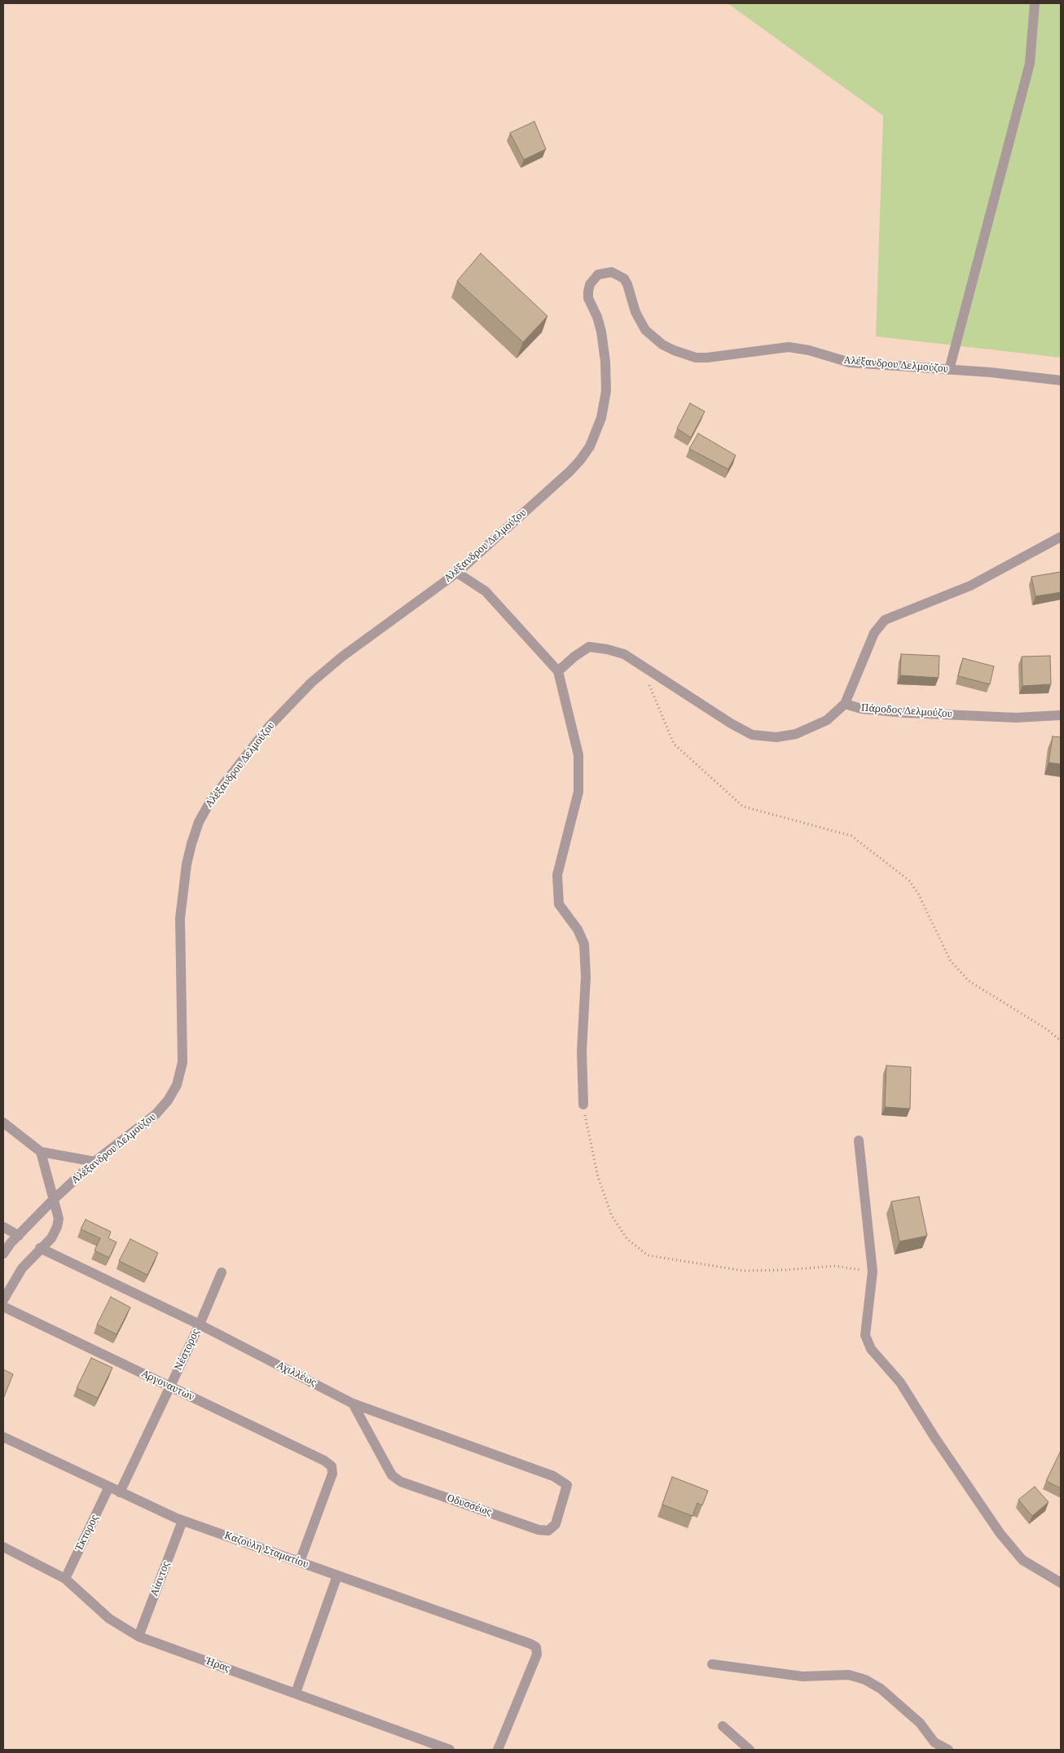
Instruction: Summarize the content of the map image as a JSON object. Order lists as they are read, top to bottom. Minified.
{"streets":{"street":["Αλέξανδρου Δελμούζου","Πάροδος Δελμούζου","Νέστορος","Αχιλλέως","Αργοναυτών","Οδυσσέως","Έκτορος","Καζούλη Σταματίου","Αίαντος","Ήρας"]},"crossings":[["Νέστορος","Αχιλλέως"],["Νέστορος","Αργοναυτών"],["Νέστορος","Καζούλη Σταματίου"],["Αχιλλέως","Οδυσσέως"],["Αργοναυτών","Καζούλη Σταματίου"],["Έκτορος","Καζούλη Σταματίου"],["Έκτορος","Ήρας"],["Καζούλη Σταματίου","Αίαντος"],["Αίαντος","Ήρας"]]}
